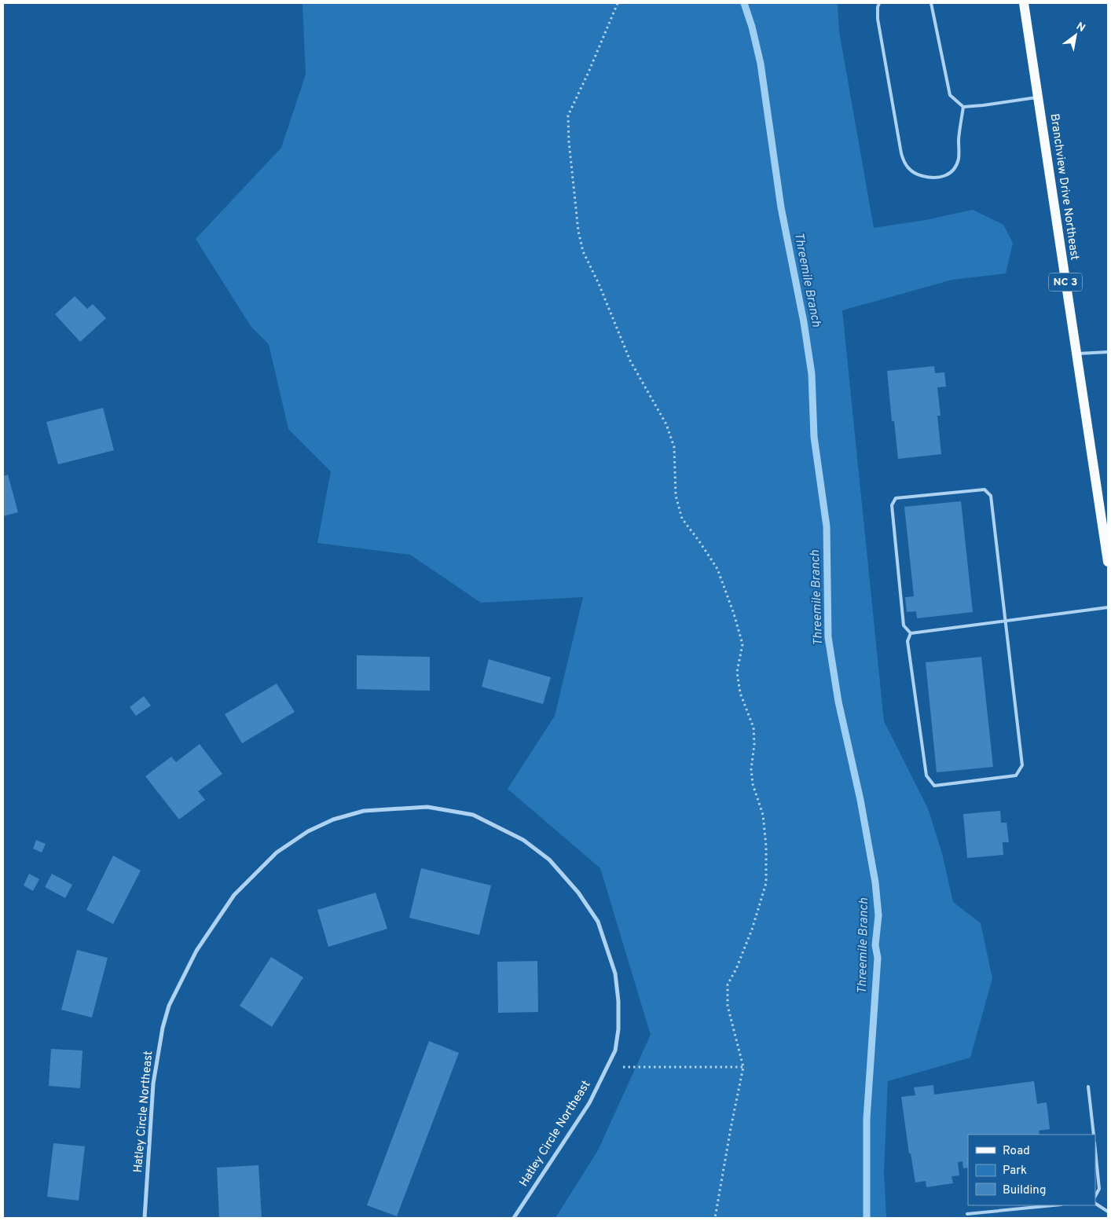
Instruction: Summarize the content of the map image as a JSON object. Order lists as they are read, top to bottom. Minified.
{"streets":{"main road":["Branchview Drive Northeast","NC 3"],"street":["Hatley Circle Northeast"]},"water":["Threemile Branch"],"legend":["Road","Park","Building"],"north":"top right"}
